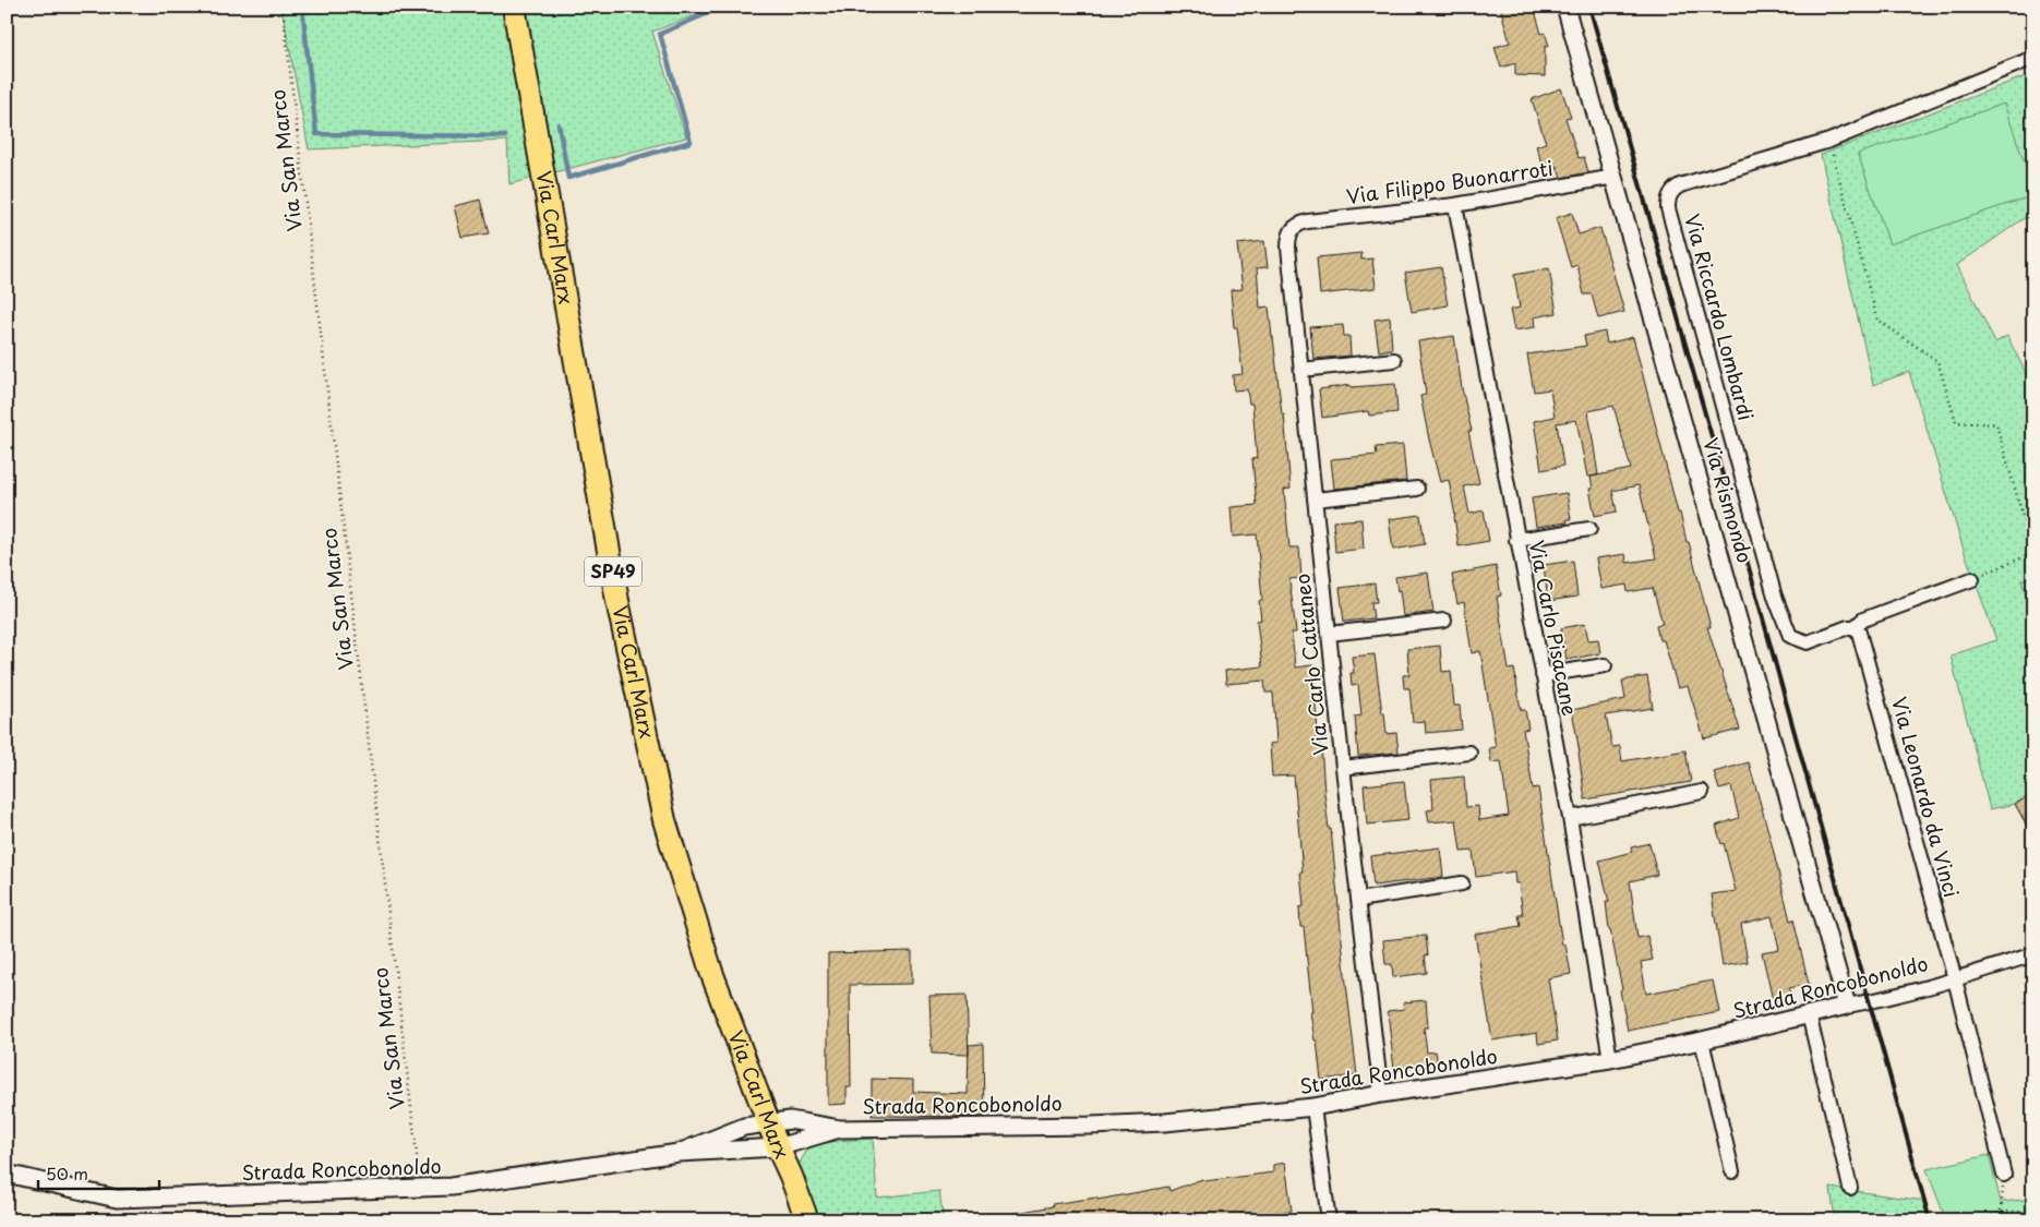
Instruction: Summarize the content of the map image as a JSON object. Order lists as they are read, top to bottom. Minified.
{"streets":{"main road":["Via Carl Marx","SP49"],"street":["Via Filippo Buonarroti","Via Riccardo Lombardi","Via Rismondo","Via Carlo Pisacane","Via Carlo Cattaneo","Via Leonardo da Vinci","Strada Roncobonoldo"],"path":["Via San Marco"]},"crossings":[["Via San Marco","Strada Roncobonoldo"],["Via Filippo Buonarroti","Via Rismondo"],["Via Filippo Buonarroti","Via Carlo Pisacane"],["Via Filippo Buonarroti","Via Carlo Cattaneo"],["Via Carl Marx","Strada Roncobonoldo"],["Via Riccardo Lombardi","Via Leonardo da Vinci"],["Via Rismondo","Strada Roncobonoldo"],["Via Carlo Pisacane","Strada Roncobonoldo"],["Via Carlo Cattaneo","Strada Roncobonoldo"],["Via Leonardo da Vinci","Strada Roncobonoldo"]],"scale_bar":"50 m"}
